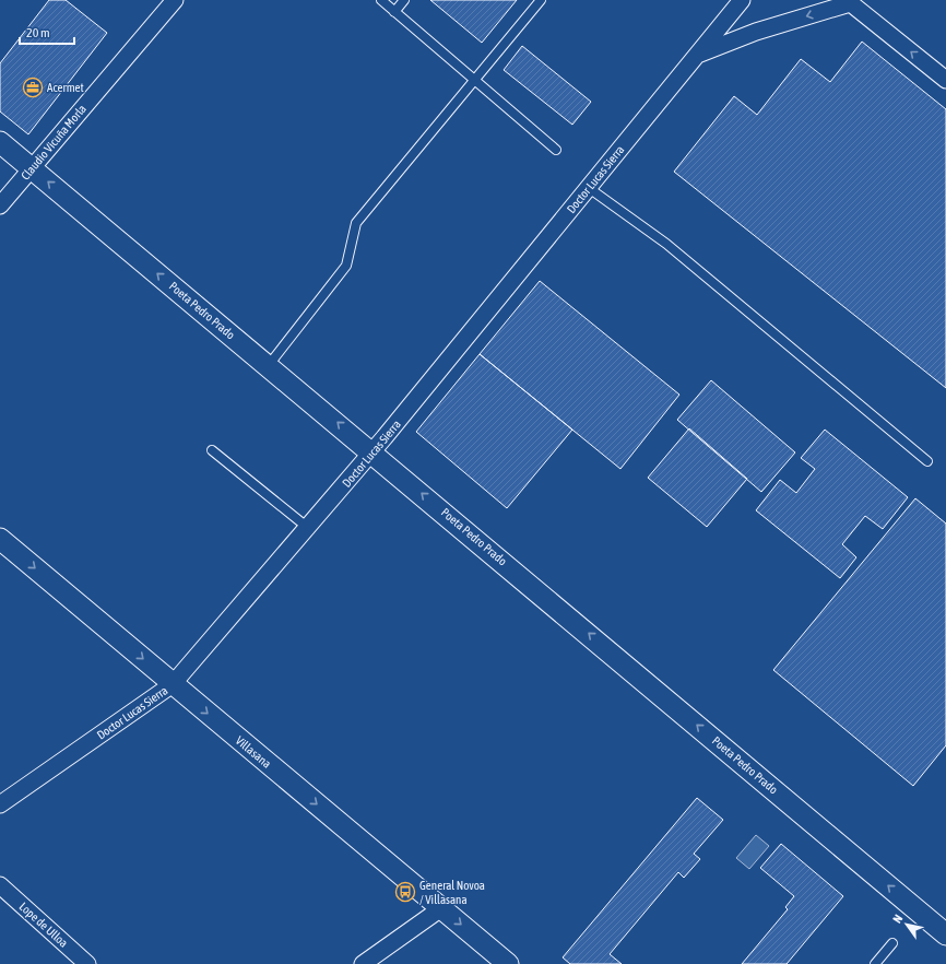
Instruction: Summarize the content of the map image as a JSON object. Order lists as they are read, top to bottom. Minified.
{"streets":{"street":["Claudio Vicuña Morla","Doctor Lucas Sierra","Poeta Pedro Prado","Villasana","Lope de Ulloa"]},"crossings":[["Claudio Vicuña Morla","Poeta Pedro Prado"],["Doctor Lucas Sierra","Poeta Pedro Prado"],["Doctor Lucas Sierra","Villasana"]],"one_way":["Poeta Pedro Prado","Villasana"],"places":{"office":["Acermet"],"bus stop":["General Novoa / Villasana"]},"scale_bar":"20 m","north":"top left"}
